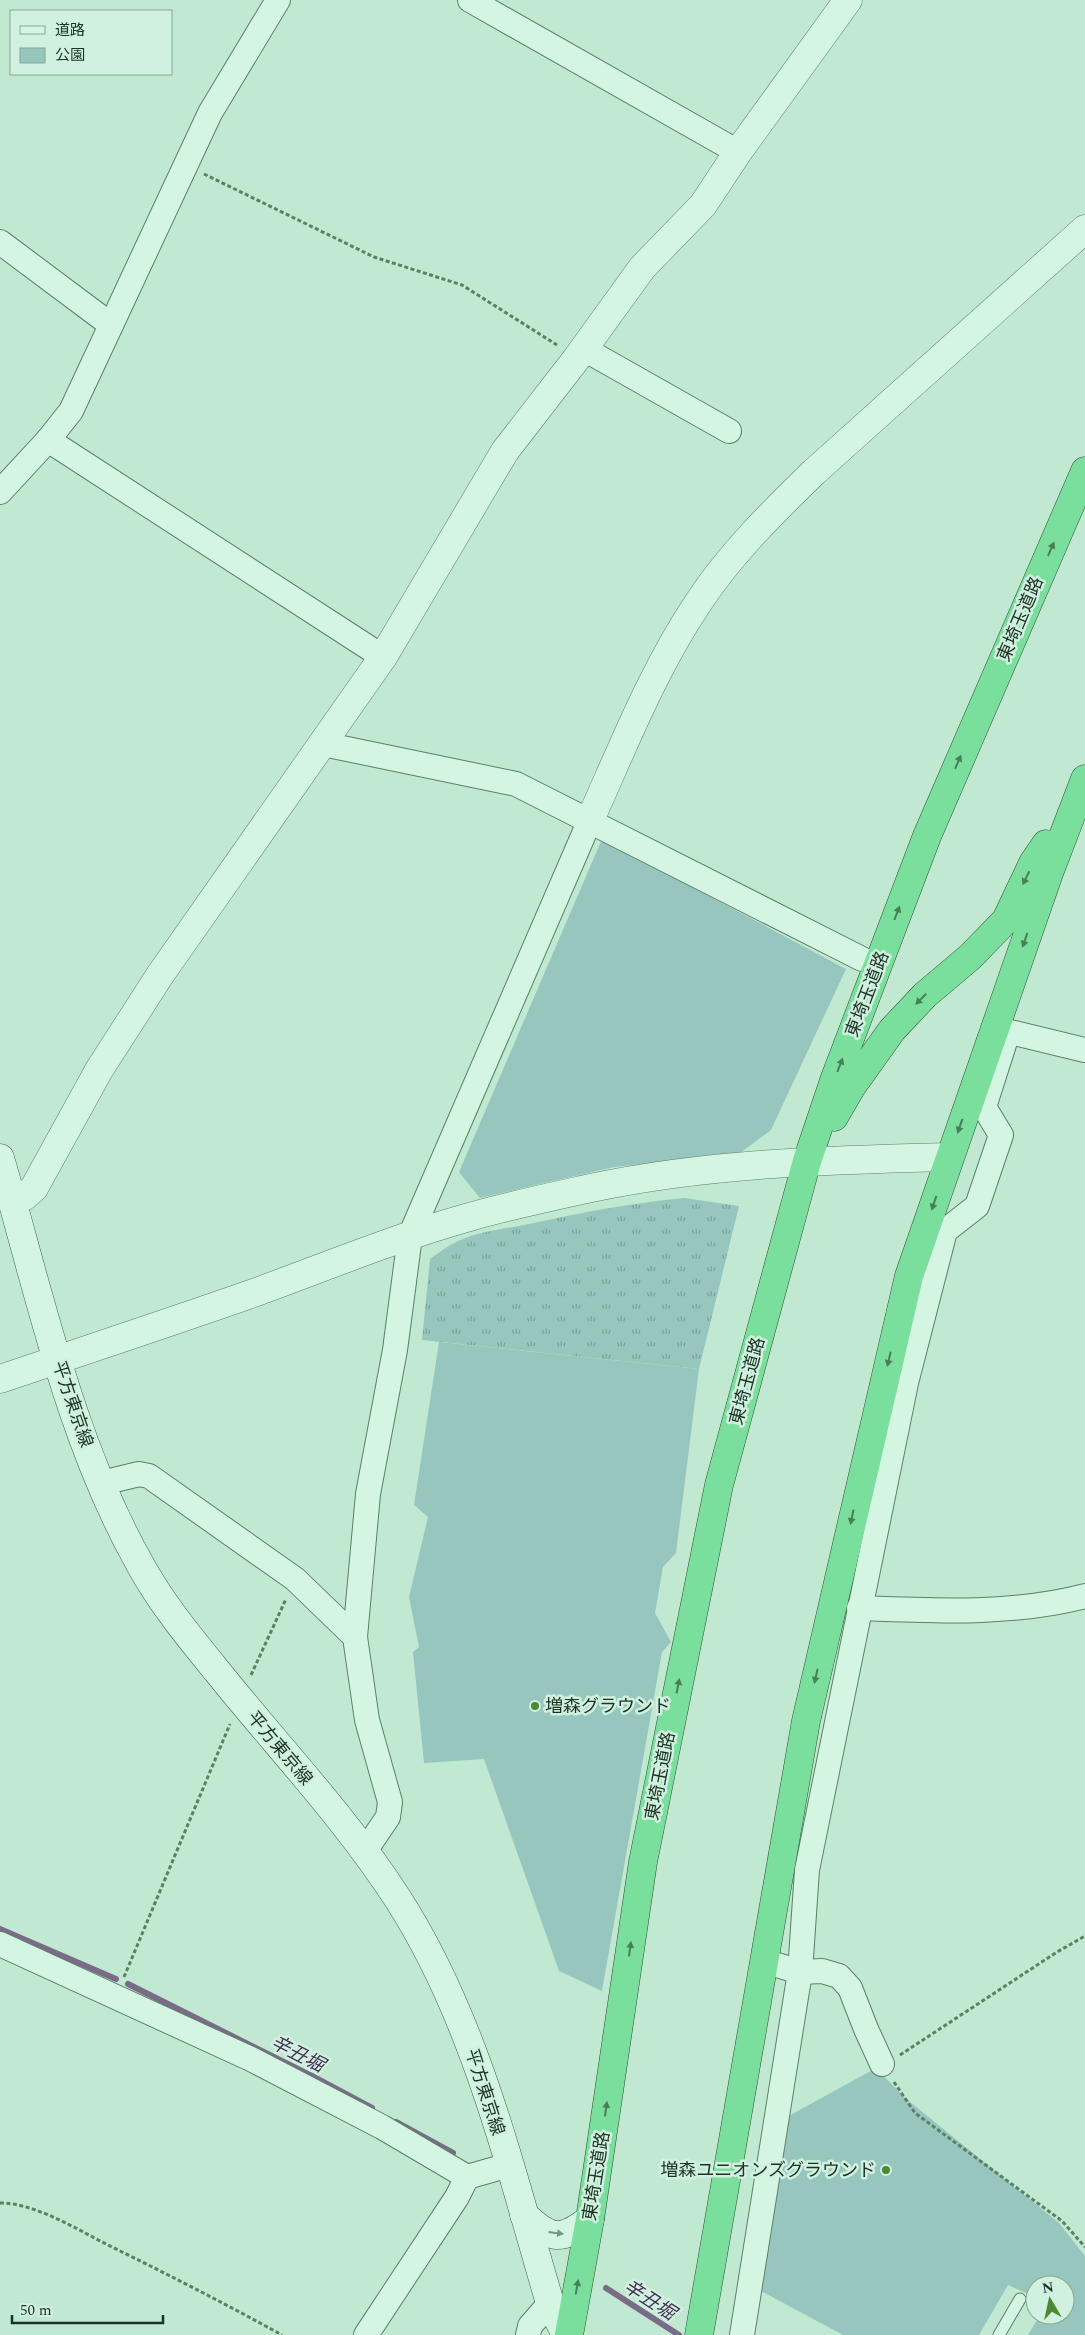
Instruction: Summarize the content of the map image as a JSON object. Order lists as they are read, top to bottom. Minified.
{"streets":{"highway":["東埼玉道路"],"street":["平方東京線"]},"crossings":[["東埼玉道路","平方東京線"]],"water":["辛丑堀"],"places":["増森グラウンド","増森ユニオンズグラウンド"],"legend":["道路","公園"],"scale_bar":"50 m","north":"top"}
